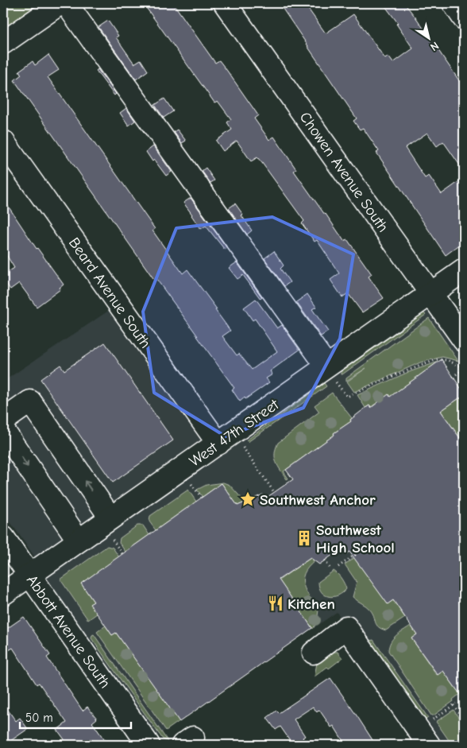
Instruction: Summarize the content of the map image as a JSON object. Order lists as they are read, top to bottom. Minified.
{"streets":{"street":["Chowen Avenue South","Beard Avenue South","West 47th Street","Abbott Avenue South"]},"crossings":[["Chowen Avenue South","West 47th Street"],["Beard Avenue South","West 47th Street"],["West 47th Street","Abbott Avenue South"]],"places":{"place":["Southwest Anchor"],"building":["Southwest High School"],"restaurant":["Kitchen"]},"scale_bar":"50 m","north":"bottom right"}
